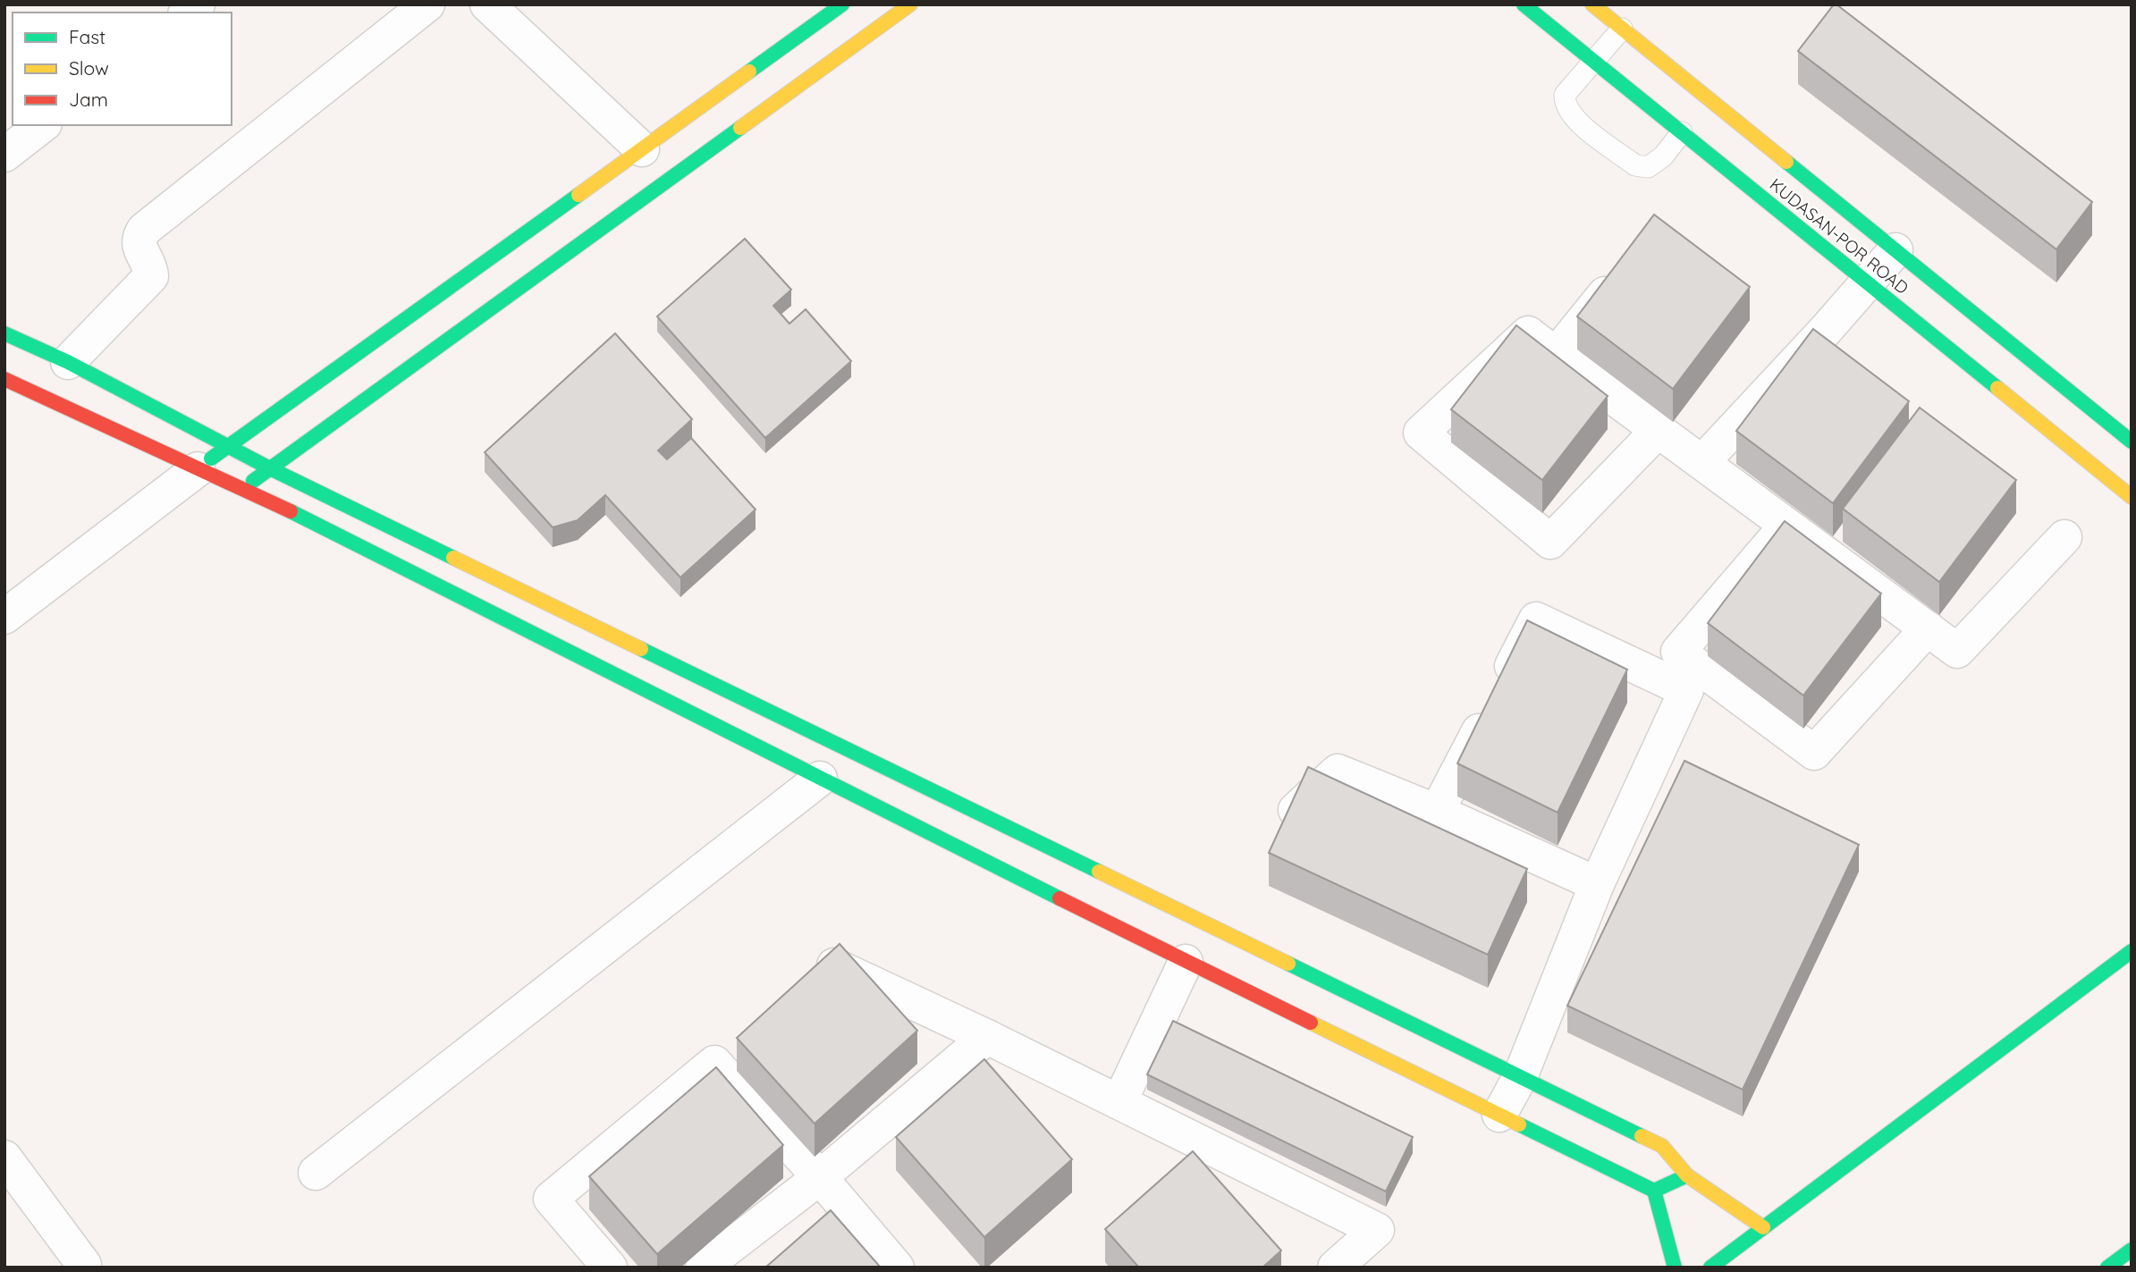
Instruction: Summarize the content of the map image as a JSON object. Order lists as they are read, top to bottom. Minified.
{"streets":{"street":["KUDASAN-POR ROAD"]},"legend":["Fast","Slow","Jam"]}
